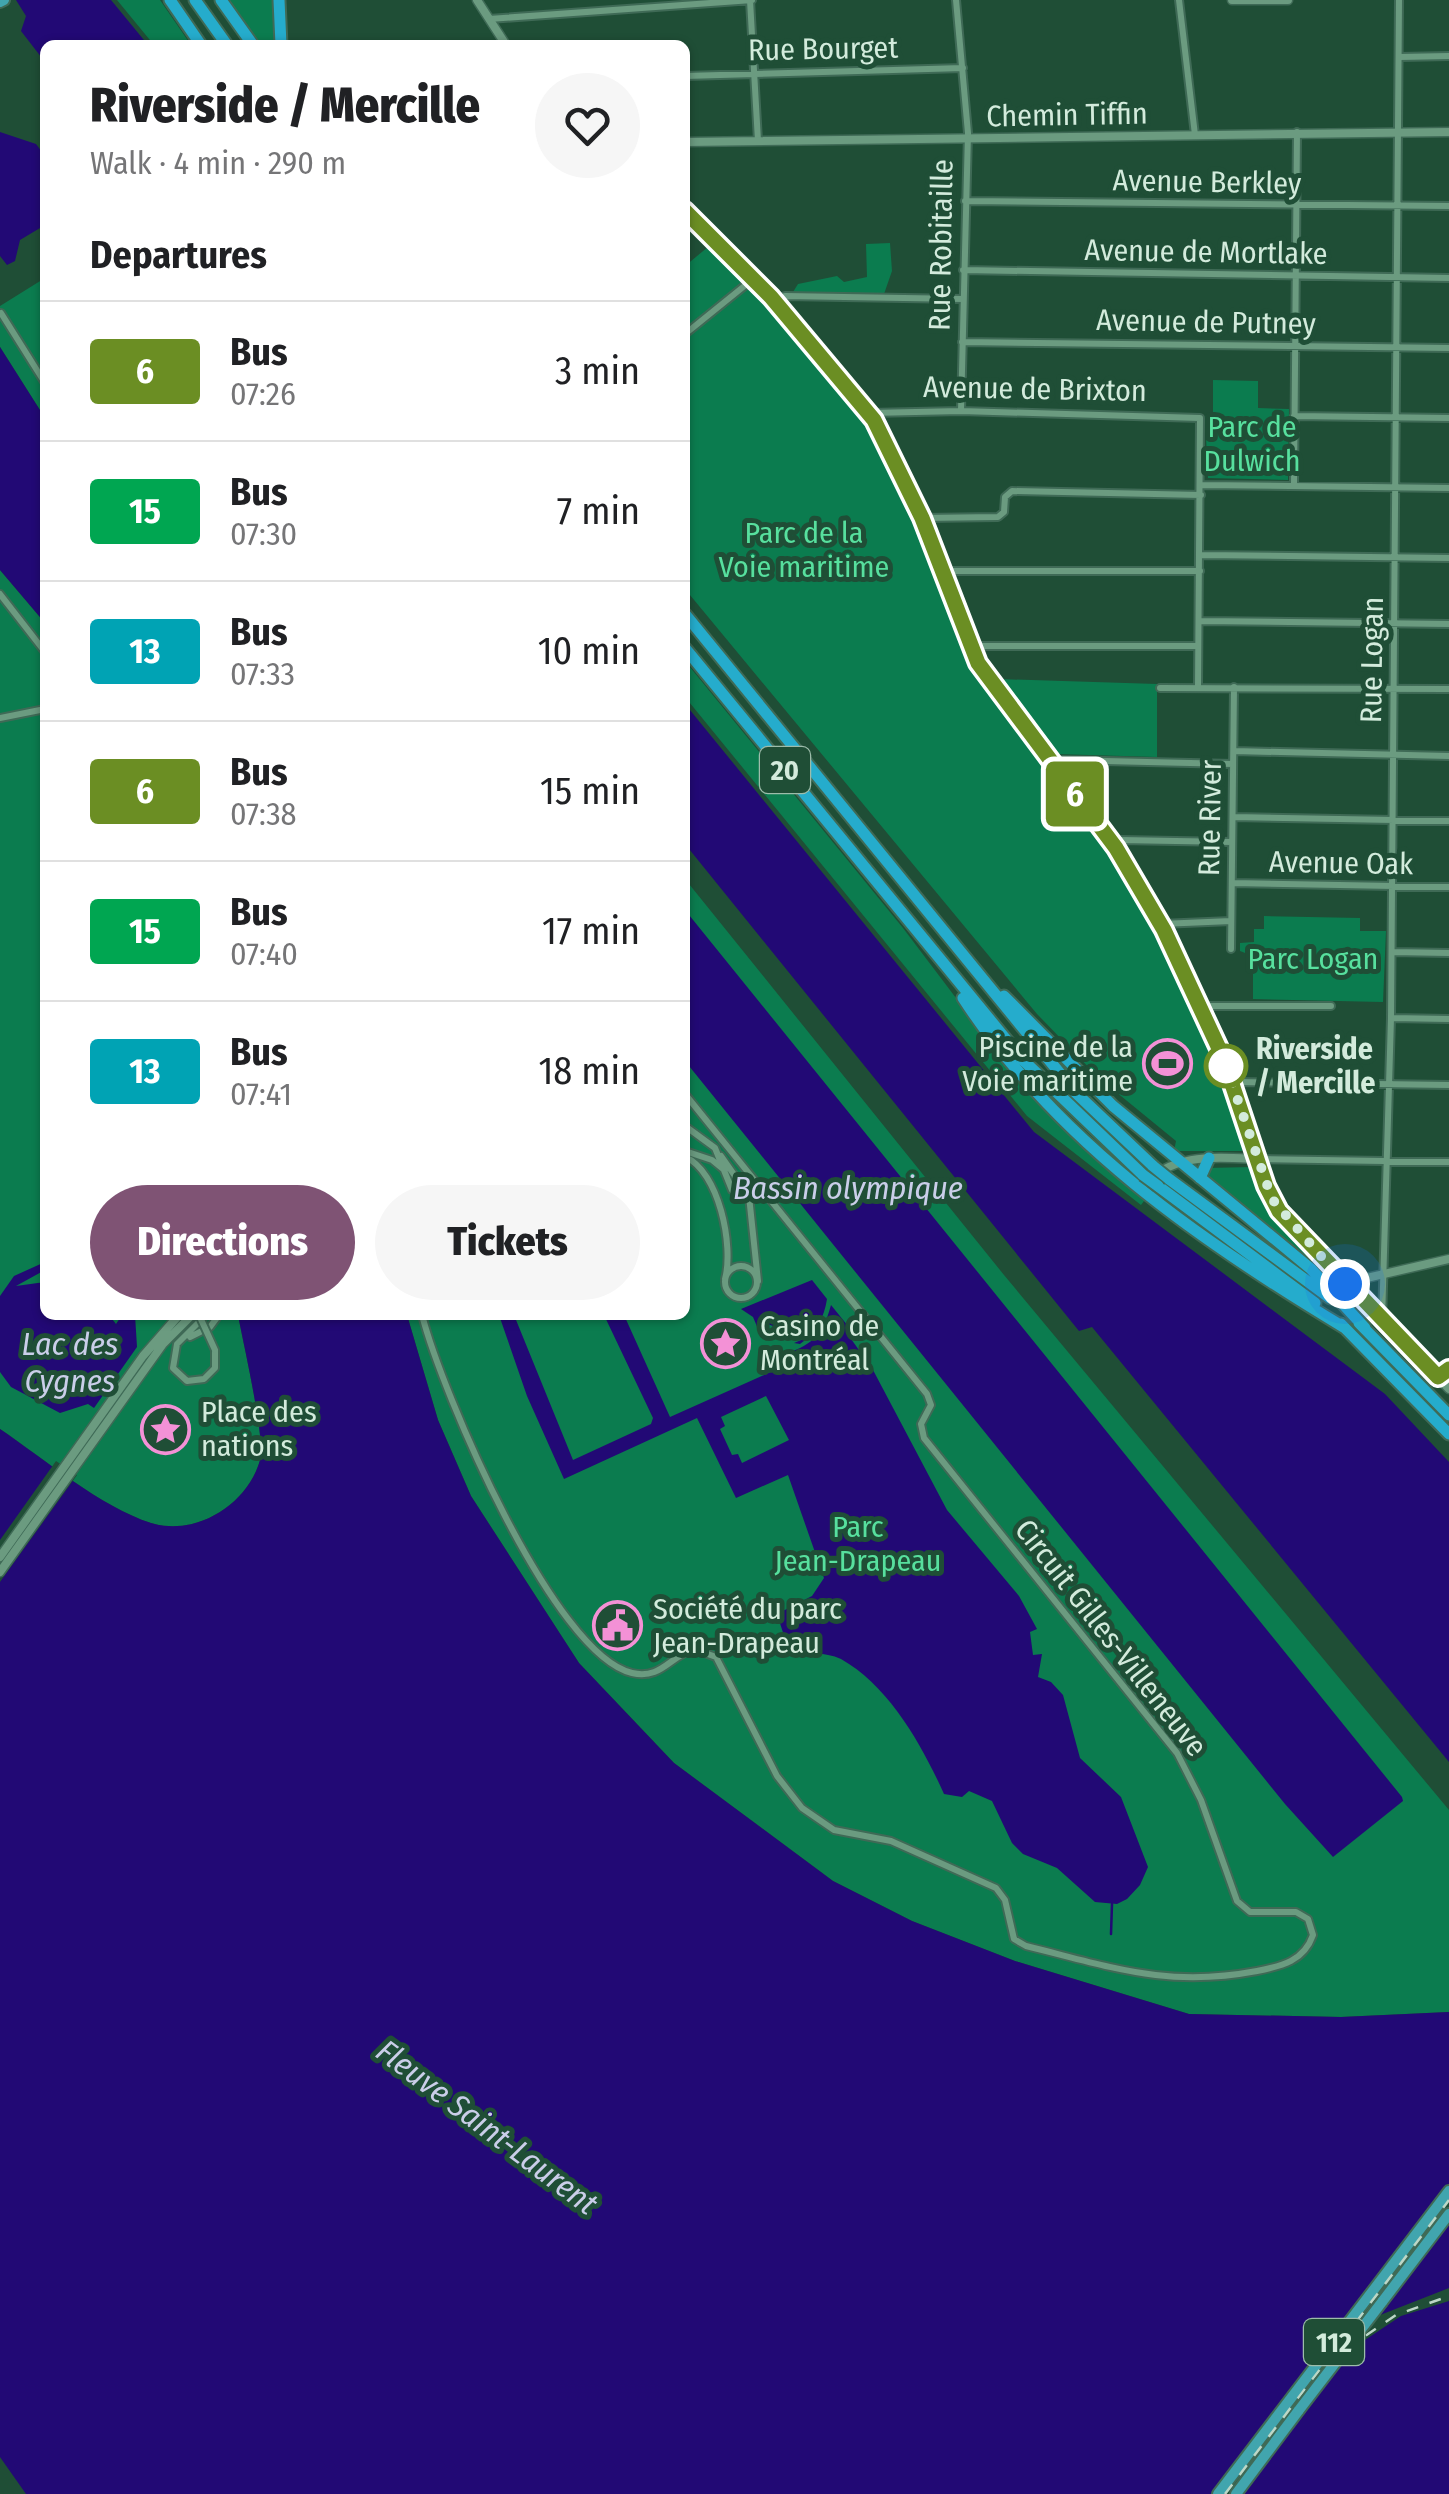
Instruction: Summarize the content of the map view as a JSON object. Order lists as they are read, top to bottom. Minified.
{"streets":{"highway":["20"],"main road":["112"],"street":["Rue Bourget","Chemin Tiffin","Avenue Berkley","Rue Robitaille","Avenue de Mortlake","Avenue de Putney","Avenue de Brixton","Rue Logan","Rue River","Avenue Oak","Circuit Gilles-Villeneuve"]},"crossings":[["Rue Bourget","Rue Robitaille"],["Chemin Tiffin","Rue Robitaille"],["Chemin Tiffin","Rue Logan"],["Avenue Berkley","Rue Robitaille"],["Avenue Berkley","Rue Logan"],["Rue Robitaille","Avenue de Mortlake"],["Rue Robitaille","Avenue de Putney"],["Rue Robitaille","Avenue de Brixton"],["Avenue de Mortlake","Rue Logan"],["Avenue de Putney","Rue Logan"],["Rue Logan","Avenue Oak"],["Rue River","Avenue Oak"]],"water":["Bassin olympique","Lac des Cygnes","Fleuve Saint-Laurent"],"parks":["Parc de Dulwich","Parc de la Voie maritime","Parc Logan","Parc Jean-Drapeau"],"places":{"sports":["Piscine de la Voie maritime"],"other":["Riverside / Mercille"],"place":["Casino de Montréal","Place des nations"],"public building":["Société du parc Jean-Drapeau"]},"lines":["bus line 6"],"page":{"on_map":"6","heading":[["Riverside / Mercille","Walk · 4 min · 290 m"],"Departures"],"list":[{"mark":"6","name":"Bus","note":"07:26","value":"3 min"},{"mark":"15","name":"Bus","note":"07:30","value":"7 min"},{"mark":"13","name":"Bus","note":"07:33","value":"10 min"},{"mark":"6","name":"Bus","note":"07:38","value":"15 min"},{"mark":"15","name":"Bus","note":"07:40","value":"17 min"},{"mark":"13","name":"Bus","note":"07:41","value":"18 min"}],"buttons":["Directions","Tickets"]}}
